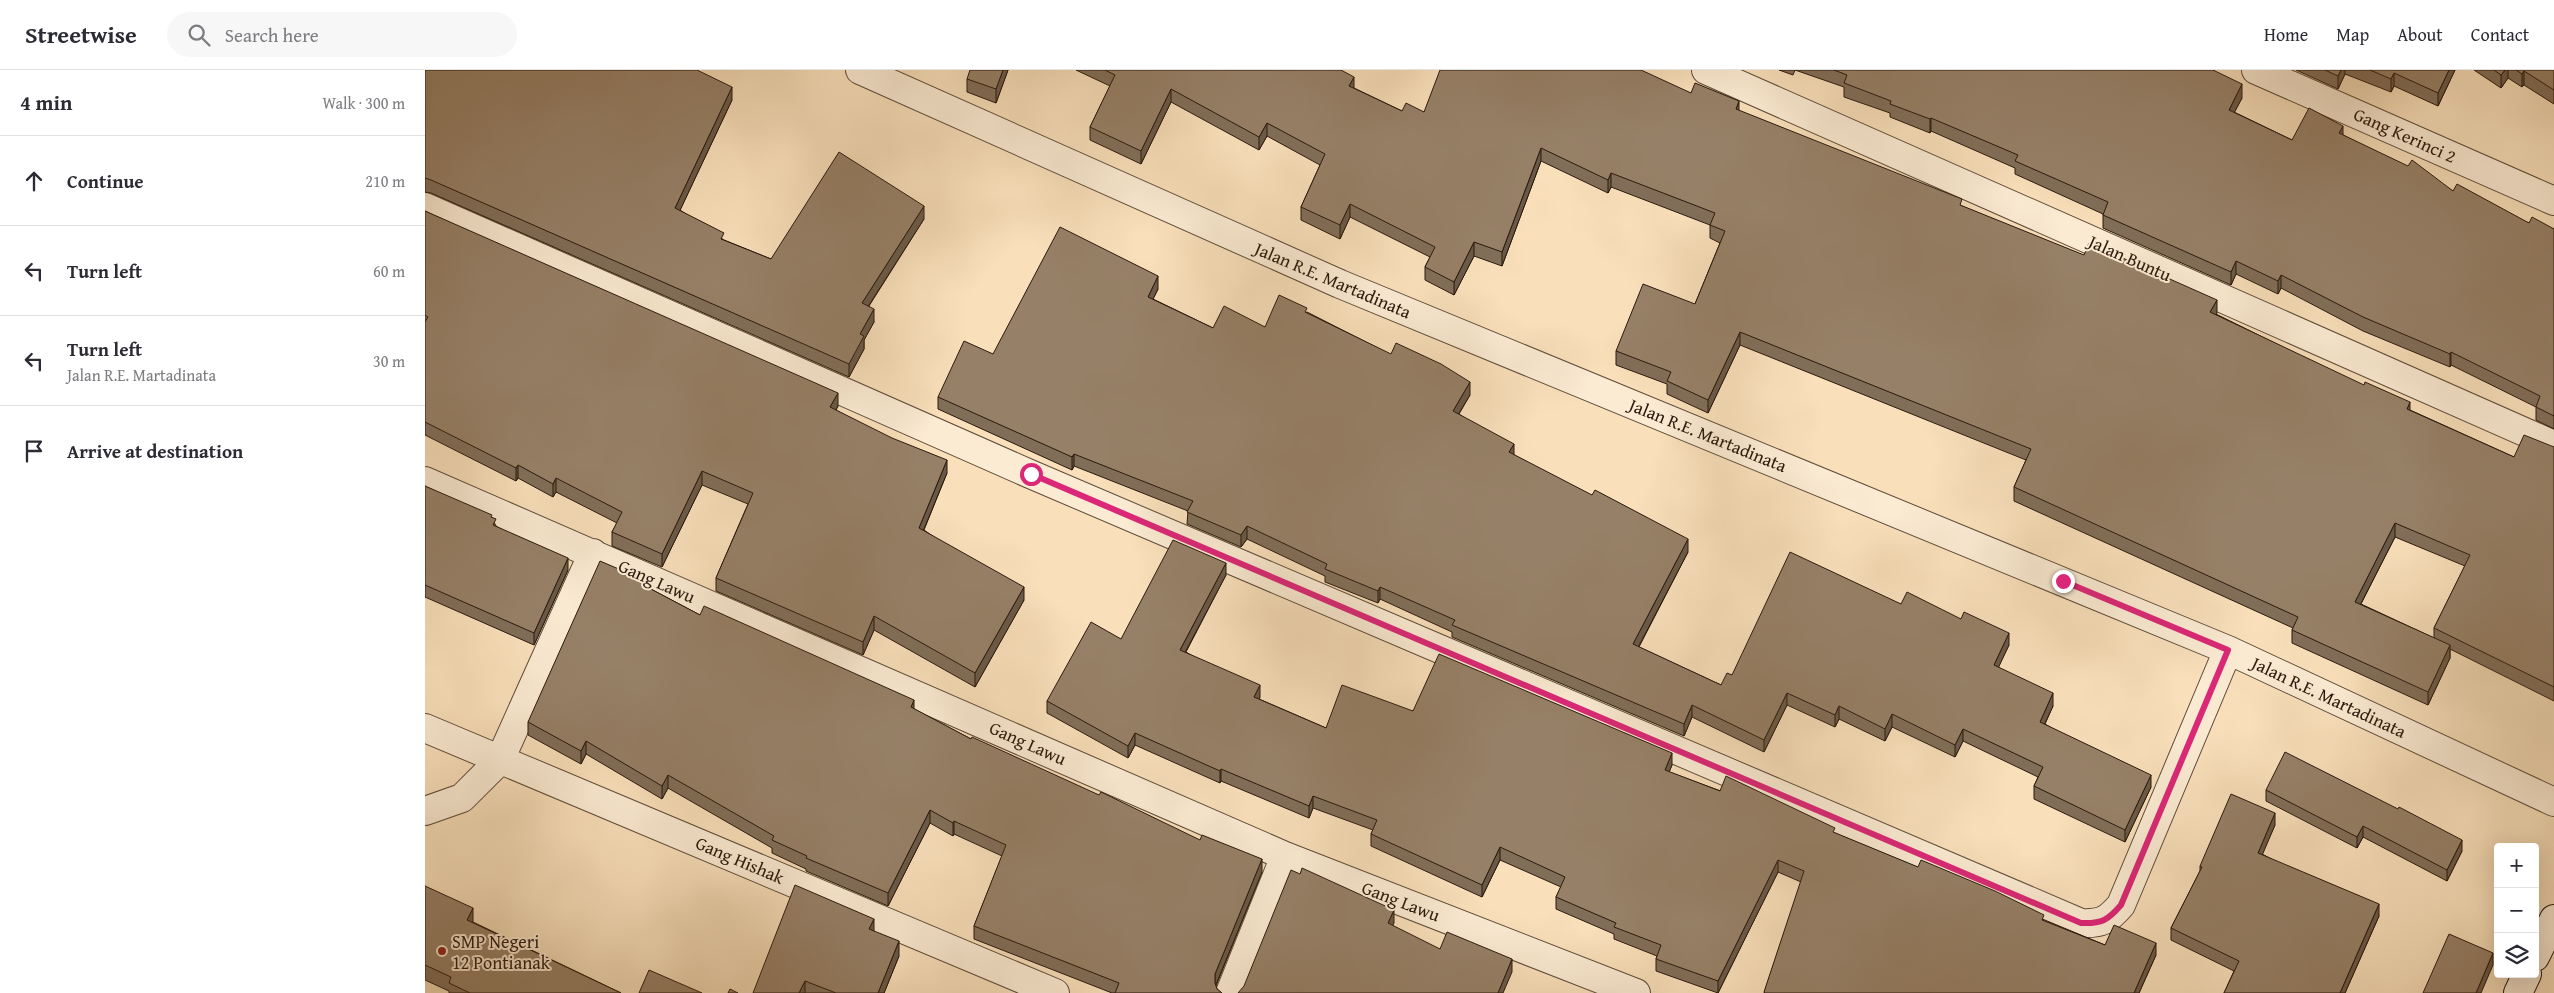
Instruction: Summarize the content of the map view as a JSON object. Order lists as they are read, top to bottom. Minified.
{"streets":{"street":["Gang Kerinci 2","Jalan Buntu","Jalan R.E. Martadinata","Gang Lawu","Gang Hishak"]},"places":["SMP Negeri 12 Pontianak"],"page":{"header":"Streetwise","search":"Search here","nav":["Home","Map","About","Contact"],"heading":["4 min","Walk · 300 m"],"list":[["Continue","210 m"],["Turn left","60 m"],["Turn left","Jalan R.E. Martadinata","30 m"],"Arrive at destination"],"map_buttons":["+","−"]}}
